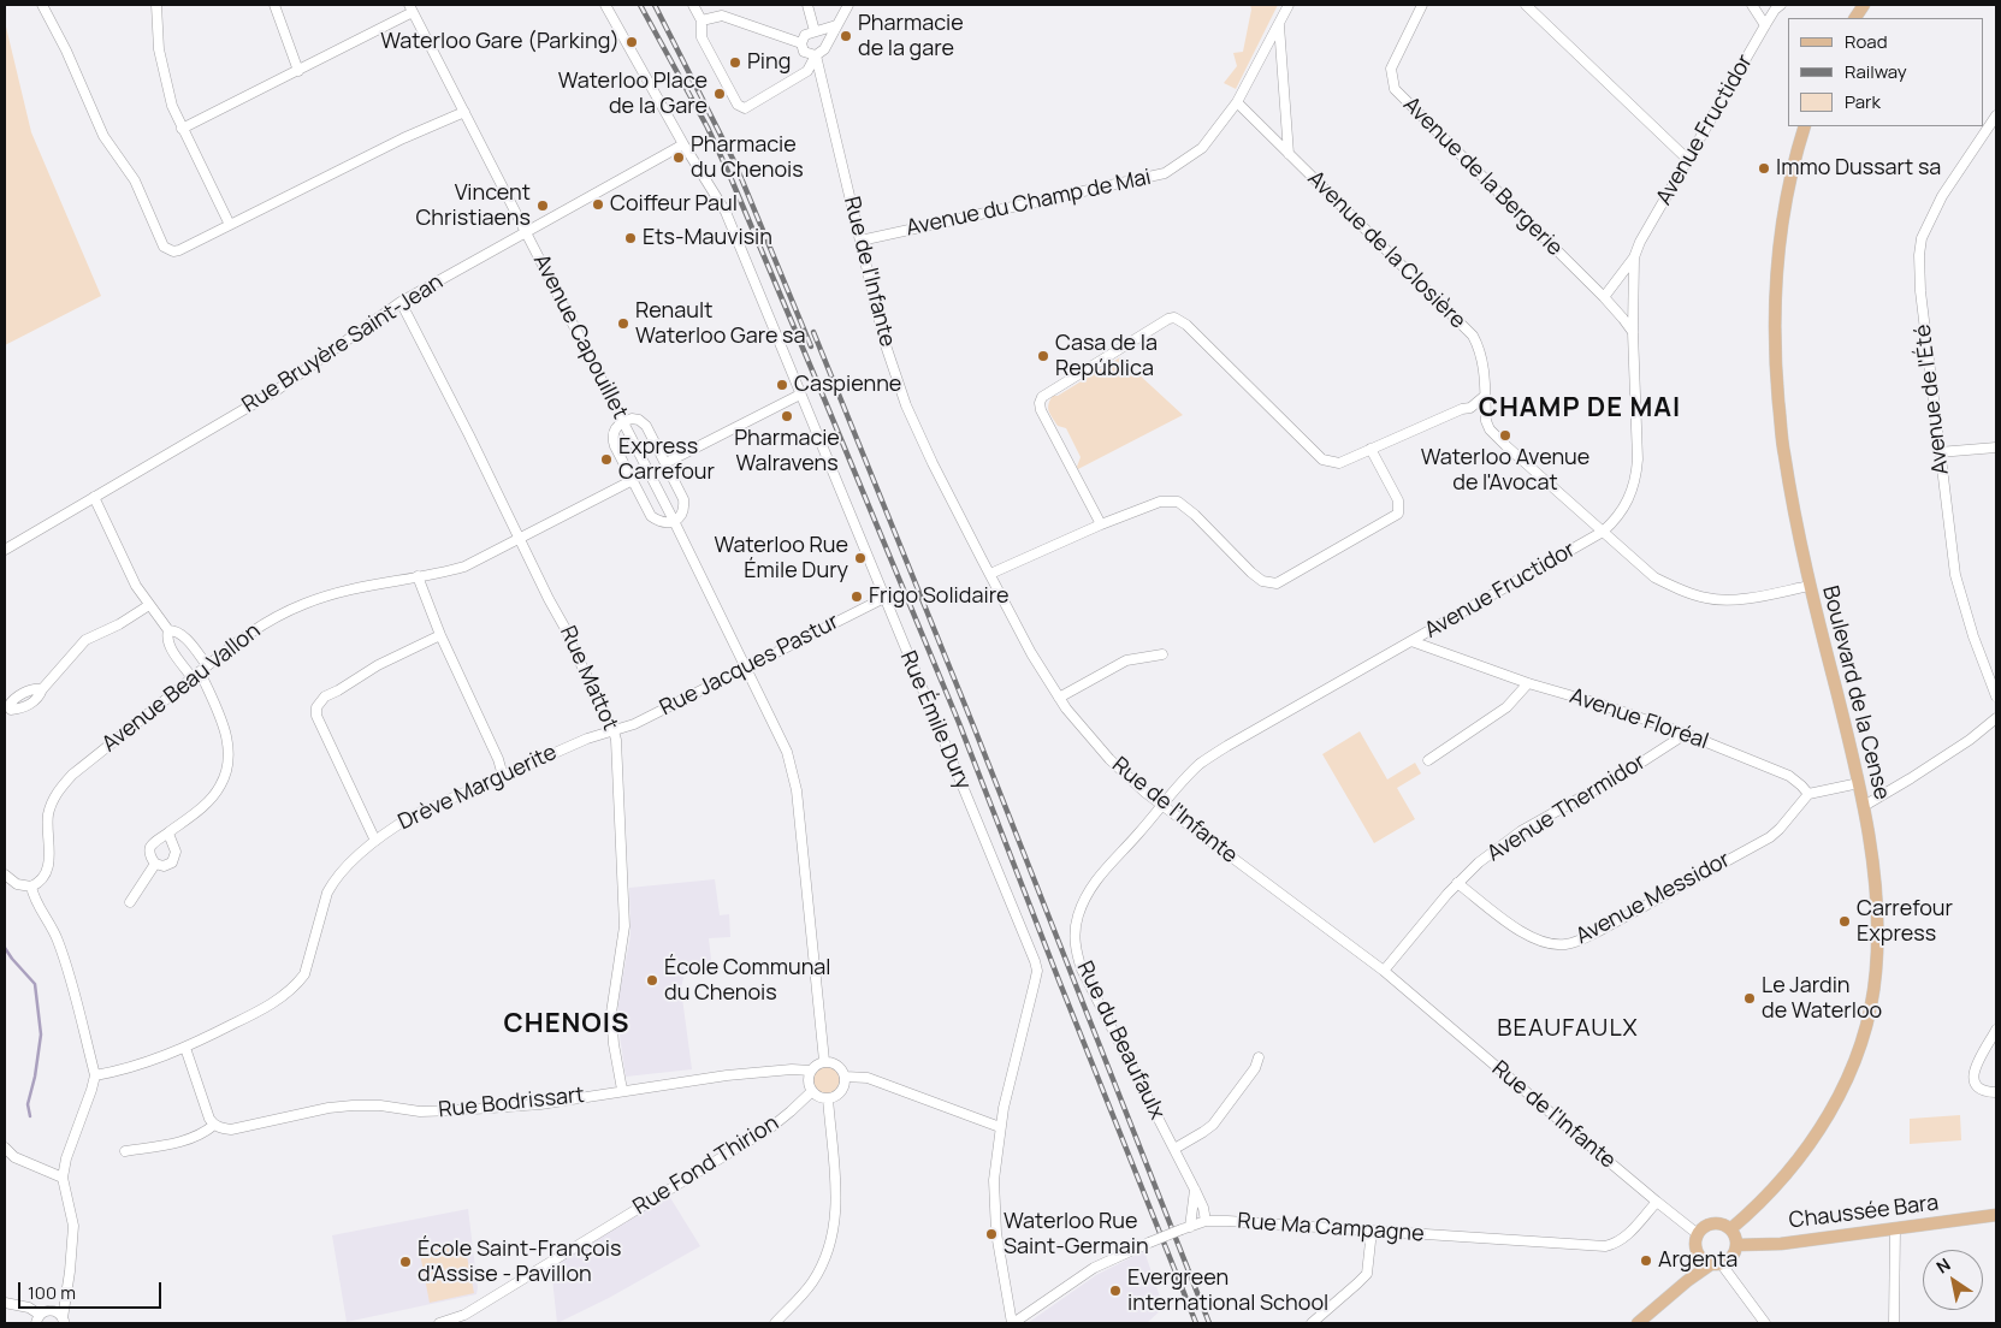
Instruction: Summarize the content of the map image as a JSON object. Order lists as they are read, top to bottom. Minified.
{"streets":{"main road":["Boulevard de la Cense","Chaussée Bara"],"street":["Avenue Fructidor","Avenue de la Bergerie","Avenue du Champ de Mai","Avenue de la Closière","Rue de l'Infante","Avenue Capouillet","Rue Bruyère Saint-Jean","Avenue de l'Été","Rue Jacques Pastur","Rue Mattot","Avenue Beau Vallon","Avenue Floréal","Rue Émile Dury","Drève Marguerite","Avenue Thermidor","Avenue Messidor","Rue du Beaufaulx","Rue Bodrissart","Rue Fond Thirion","Rue Ma Campagne"]},"crossings":[["Avenue Fructidor","Avenue de la Bergerie"],["Avenue Fructidor","Rue de l'Infante"],["Avenue Fructidor","Avenue Floréal"],["Avenue Fructidor","Rue du Beaufaulx"],["Avenue du Champ de Mai","Avenue de la Closière"],["Avenue du Champ de Mai","Rue de l'Infante"],["Rue de l'Infante","Boulevard de la Cense"],["Rue de l'Infante","Avenue Thermidor"],["Rue de l'Infante","Rue du Beaufaulx"],["Rue de l'Infante","Chaussée Bara"],["Rue de l'Infante","Rue Ma Campagne"],["Avenue Capouillet","Rue Bruyère Saint-Jean"],["Avenue Capouillet","Rue Jacques Pastur"],["Avenue Capouillet","Rue Bodrissart"],["Avenue Capouillet","Rue Fond Thirion"],["Rue Bruyère Saint-Jean","Rue Mattot"],["Rue Bruyère Saint-Jean","Rue Émile Dury"],["Rue Jacques Pastur","Rue Mattot"],["Rue Jacques Pastur","Rue Émile Dury"],["Rue Jacques Pastur","Drève Marguerite"],["Rue Mattot","Avenue Beau Vallon"],["Rue Mattot","Drève Marguerite"],["Rue Mattot","Rue Bodrissart"],["Boulevard de la Cense","Chaussée Bara"],["Avenue Floréal","Avenue Thermidor"],["Avenue Floréal","Avenue Messidor"],["Rue Émile Dury","Rue Ma Campagne"],["Avenue Thermidor","Avenue Messidor"],["Rue du Beaufaulx","Rue Ma Campagne"],["Rue Bodrissart","Rue Fond Thirion"]],"districts":["CHAMP DE MAI","CHENOIS","BEAUFAULX"],"places":["Pharmacie de la gare","Waterloo Gare (Parking)","Ping","Waterloo Place de la Gare","Pharmacie du Chenois","Immo Dussart sa","Coiffeur Paul","Vincent Christiaens","Ets-Mauvisin","Renault Waterloo Gare sa","Casa de la República","Caspienne","Pharmacie Walravens","Waterloo Avenue de l'Avocat","Express Carrefour","Waterloo Rue Émile Dury","Frigo Solidaire","Carrefour Express","École Communal du Chenois","Le Jardin de Waterloo","Waterloo Rue Saint-Germain","Argenta","École Saint-François d'Assise - Pavillon","Evergreen international School"],"legend":["Road","Railway","Park"],"scale_bar":"100 m","north":"top left"}
